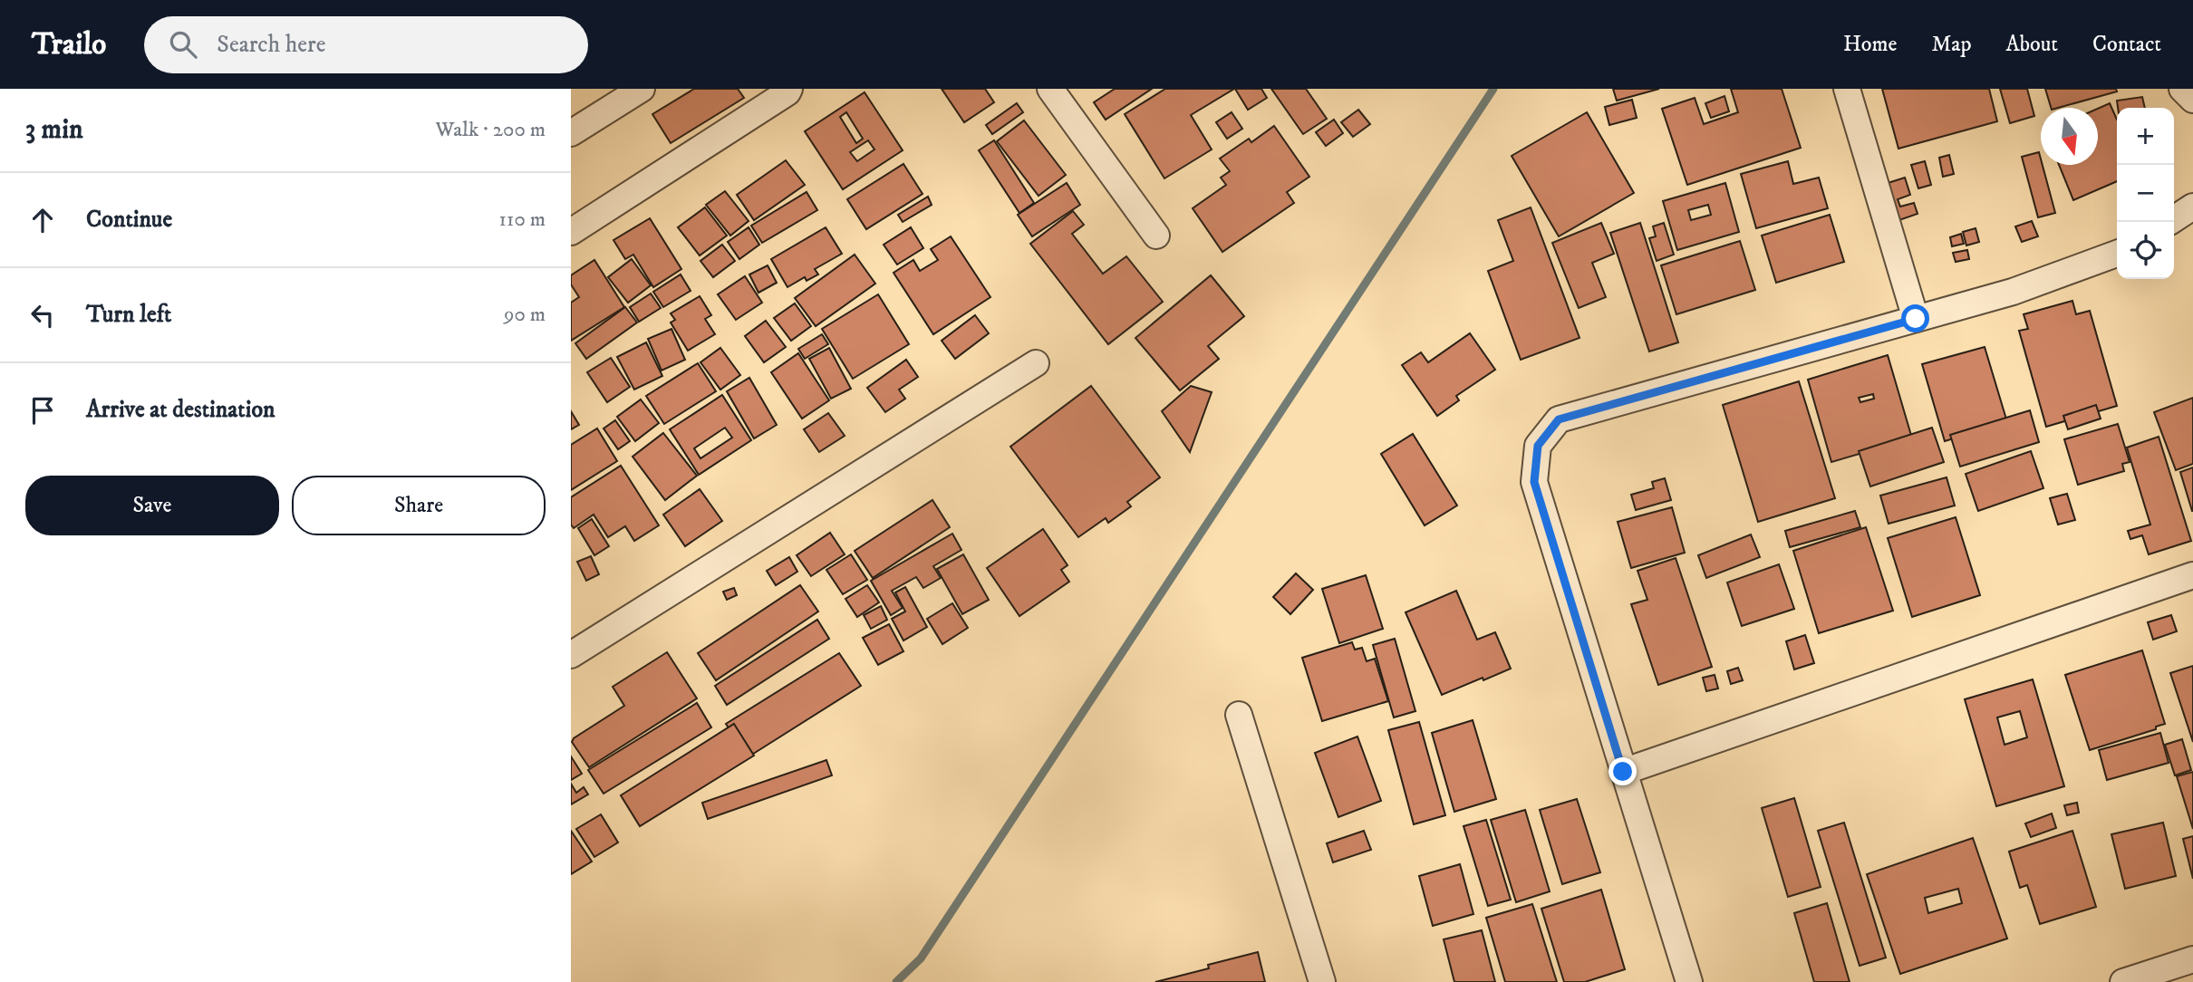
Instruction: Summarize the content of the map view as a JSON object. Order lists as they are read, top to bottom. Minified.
{"north":"bottom","page":{"header":"Trailo","search":"Search here","nav":["Home","Map","About","Contact"],"heading":["3 min","Walk · 200 m"],"map_buttons":["+","−"],"list":[["Continue","110 m"],["Turn left","90 m"],"Arrive at destination"],"buttons":["Save","Share"]}}
